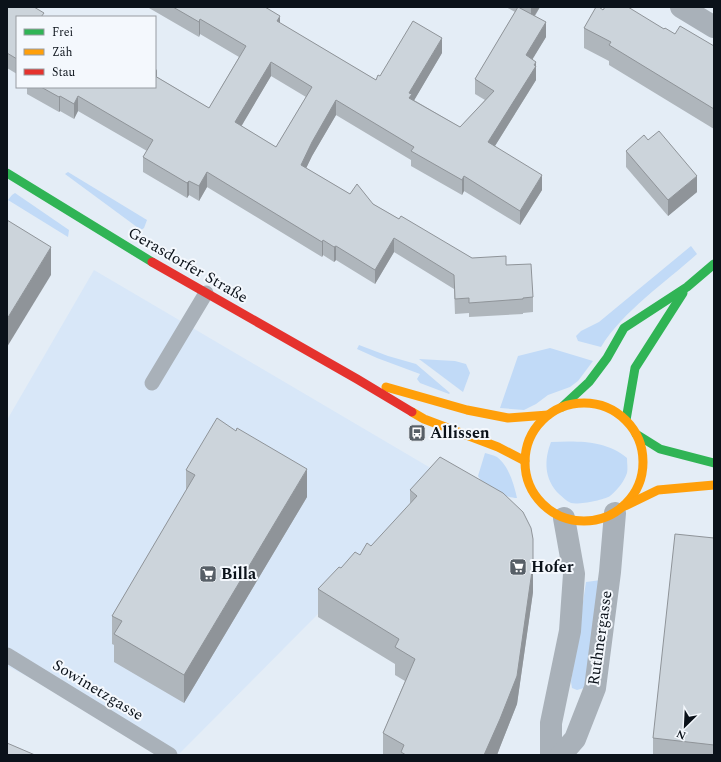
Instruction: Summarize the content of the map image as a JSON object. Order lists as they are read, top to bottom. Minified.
{"streets":{"main road":["Gerasdorfer Straße"],"street":["Ruthnergasse"],"lane":["Sowinetzgasse"]},"crossings":[["Gerasdorfer Straße","Ruthnergasse"]],"places":{"bus stop":["Allissen"],"supermarket":["Hofer","Billa"]},"legend":["Frei","Zäh","Stau"],"north":"bottom left"}
